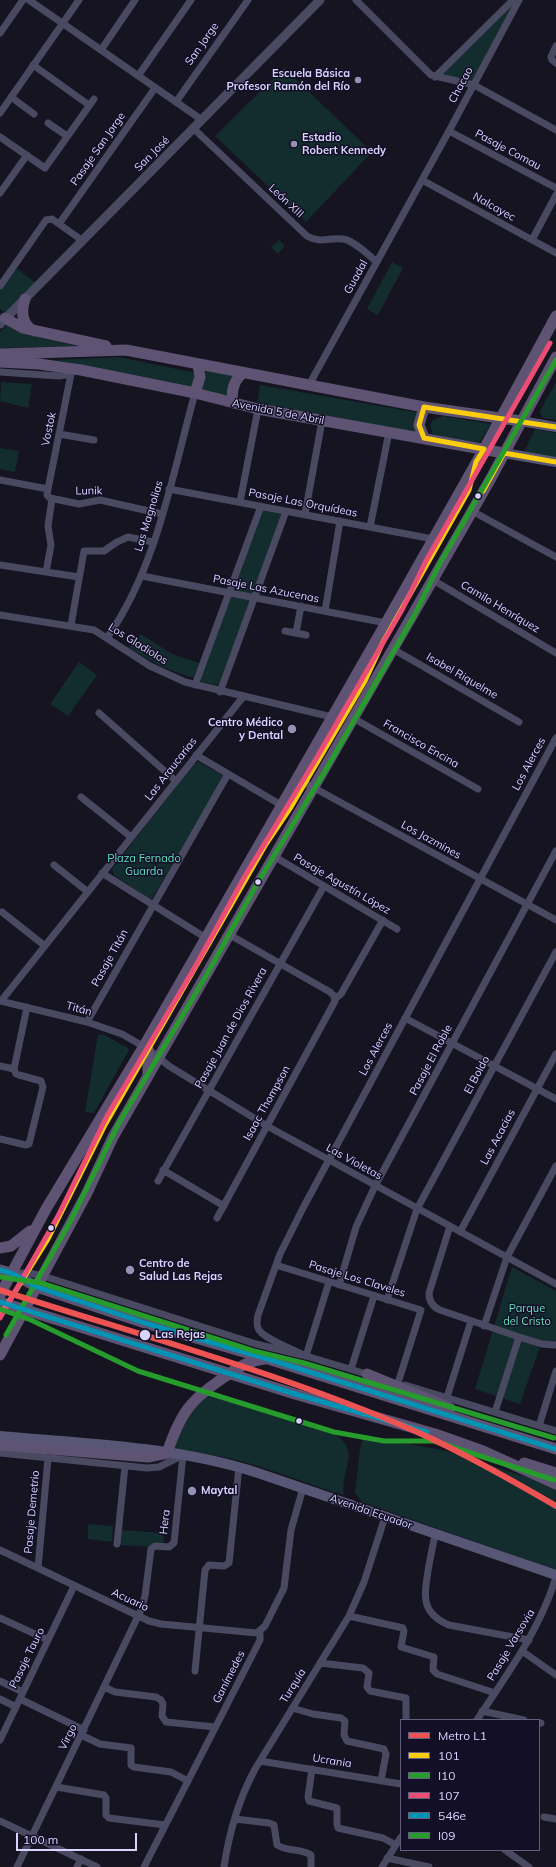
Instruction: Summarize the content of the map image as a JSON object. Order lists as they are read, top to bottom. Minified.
{"streets":{"main road":["Avenida 5 de Abril","Avenida Ecuador"],"street":["San Jorge","Chacao","Pasaje San Jorge","Pasaje Comau","San José","León XIII","Nalcayec","Guadal","Vostok","Lunik","Pasaje Las Orquídeas","Las Magnolias","Pasaje Las Azucenas","Camilo Henríquez","Los Gladiolos","Isabel Riquelme","Francisco Encina","Los Alerces","Las Araucarias","Los Jazmines","Pasaje Agustín López","Pasaje Titán","Titán","Pasaje Juan de Dios Rivera","Pasaje El Roble","El Boldo","Isaac Thompson","Las Acacias","Las Violetas","Pasaje Los Claveles","Pasaje Demetrio","Hera","Acuario","Pasaje Varsovia","Pasaje Tauro","Ganímedes","Turquía","Virgo","Ucrania"]},"crossings":[["Chacao","Pasaje Comau"],["Chacao","Nalcayec"],["Chacao","Guadal"],["San José","León XIII"],["León XIII","Guadal"],["Nalcayec","Guadal"],["Avenida 5 de Abril","Vostok"],["Avenida 5 de Abril","Las Magnolias"],["Lunik","Las Magnolias"],["Pasaje Las Orquídeas","Las Magnolias"],["Las Magnolias","Pasaje Las Azucenas"],["Las Magnolias","Los Gladiolos"],["Los Gladiolos","Las Araucarias"],["Los Alerces","Los Jazmines"],["Los Alerces","Las Violetas"],["Los Alerces","Pasaje Los Claveles"],["Las Araucarias","Titán"],["Los Jazmines","Pasaje El Roble"],["Pasaje Agustín López","Pasaje Juan de Dios Rivera"],["Pasaje Agustín López","Isaac Thompson"],["Pasaje Titán","Titán"],["Titán","Las Violetas"],["Pasaje Juan de Dios Rivera","Las Violetas"],["Pasaje El Roble","Las Violetas"],["Pasaje El Roble","Pasaje Los Claveles"],["El Boldo","Las Violetas"],["El Boldo","Pasaje Los Claveles"],["Isaac Thompson","Las Violetas"],["Las Acacias","Las Violetas"],["Pasaje Demetrio","Acuario"],["Avenida Ecuador","Hera"],["Avenida Ecuador","Pasaje Varsovia"],["Avenida Ecuador","Ganímedes"],["Avenida Ecuador","Turquía"],["Hera","Acuario"],["Hera","Virgo"],["Acuario","Pasaje Tauro"],["Acuario","Ganímedes"],["Acuario","Virgo"],["Turquía","Ucrania"]],"parks":["Plaza Fernado Guarda","Parque del Cristo"],"places":["Escuela Básica Profesor Ramón del Río","Estadio Robert Kennedy","Centro Médico y Dental","Centro de Salud Las Rejas","Las Rejas","Maytal"],"lines":["transit line 107","transit line I10","transit line 101","transit line 546e","transit line I09","metro line L1"],"legend":["Metro L1","101","I10","107","546e","I09"],"scale_bar":"100 m"}
